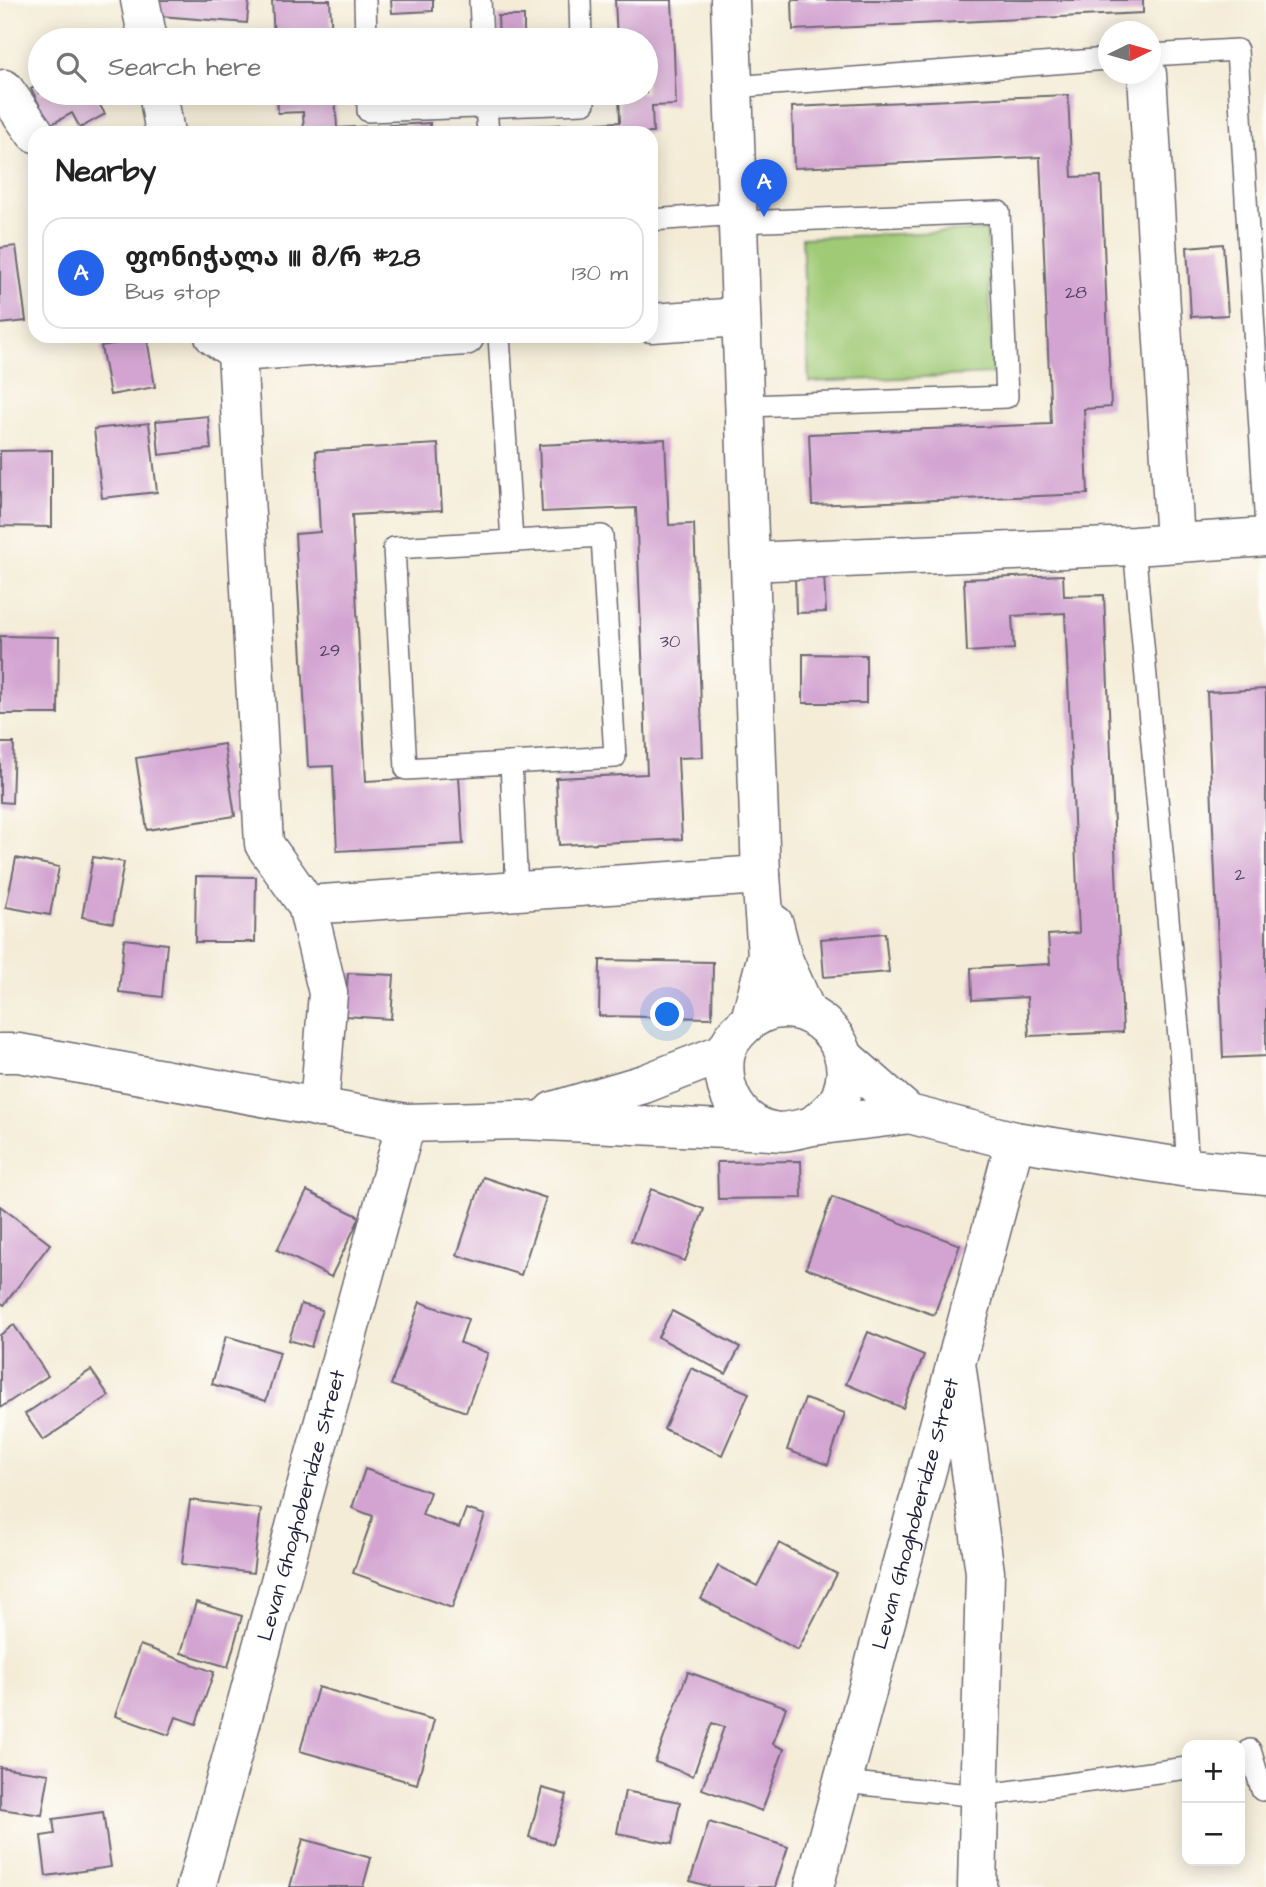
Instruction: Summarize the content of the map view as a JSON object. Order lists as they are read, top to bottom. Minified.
{"streets":{"street":["Levan Ghoghoberidze Street"]},"house_numbers":["28","30","29","2"],"north":"right","page":{"search":"Search here","heading":"Nearby","pins":"A","list":[{"mark":"A","name":"ფონიჭალა III მ/რ #28","note":"Bus stop","value":"130 m"}],"map_buttons":["+","−"]}}
